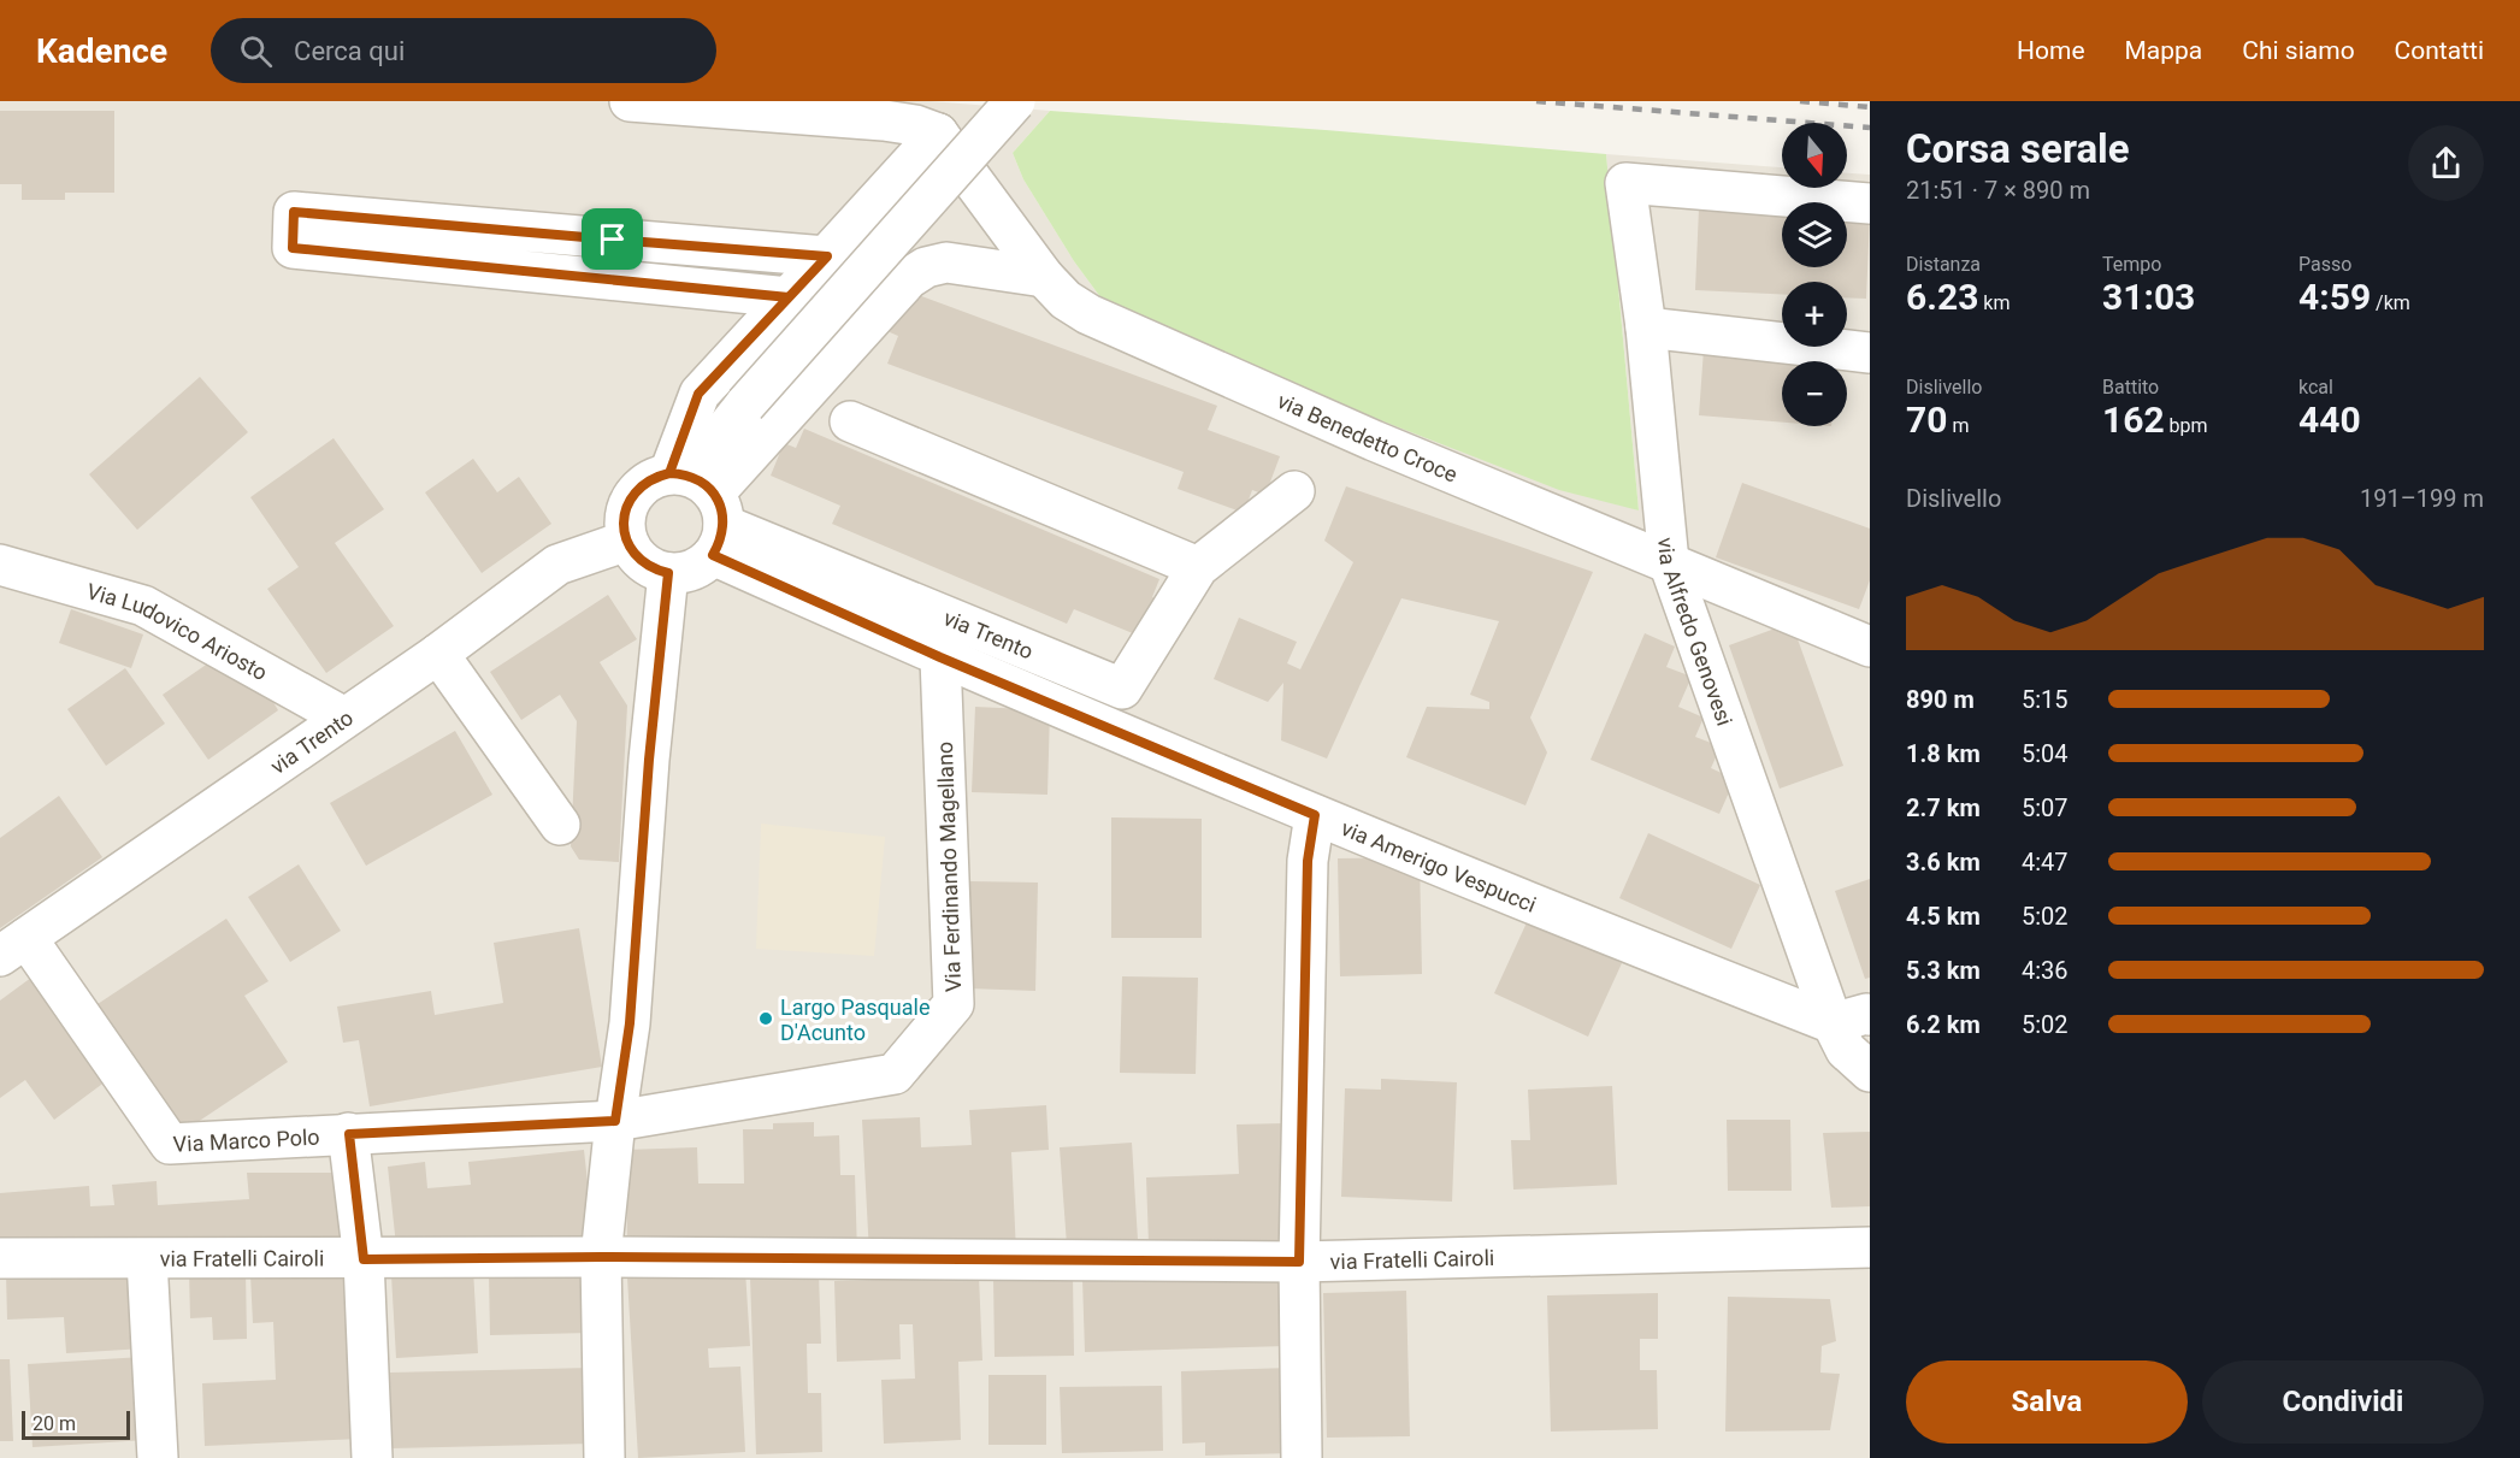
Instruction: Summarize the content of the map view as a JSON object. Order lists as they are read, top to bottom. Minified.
{"streets":{"street":["via Benedetto Croce","via Alfredo Genovesi","Via Ludovico Ariosto","via Trento","via Amerigo Vespucci","Via Ferdinando Magellano","Via Marco Polo","via Fratelli Cairoli"]},"crossings":[["via Benedetto Croce","via Alfredo Genovesi"],["via Alfredo Genovesi","via Amerigo Vespucci"],["Via Ludovico Ariosto","via Trento"],["via Trento","via Amerigo Vespucci"],["via Trento","Via Marco Polo"],["via Amerigo Vespucci","Via Ferdinando Magellano"],["Via Ferdinando Magellano","Via Marco Polo"]],"places":["Largo Pasquale D'Acunto"],"scale_bar":"20 m","north":"bottom","page":{"header":"Kadence","search":"Cerca qui","nav":["Home","Mappa","Chi siamo","Contatti"],"heading":["Corsa serale","21:51 · 7 × 890 m"],"map_buttons":["+","−"],"stats":[["Distanza","6.23 km"],["Tempo","31:03"],["Passo","4:59 /km"],["Dislivello","70 m"],["Battito","162 bpm"],["kcal","440"]],"chart":["Dislivello","191–199 m"],"list":[{"name":"890 m","note":"5:15"},{"name":"1.8 km","note":"5:04"},{"name":"2.7 km","note":"5:07"},{"name":"3.6 km","note":"4:47"},{"name":"4.5 km","note":"5:02"},{"name":"5.3 km","note":"4:36"},{"name":"6.2 km","note":"5:02"}],"buttons":["Salva","Condividi"],"scale":"20 m"}}
